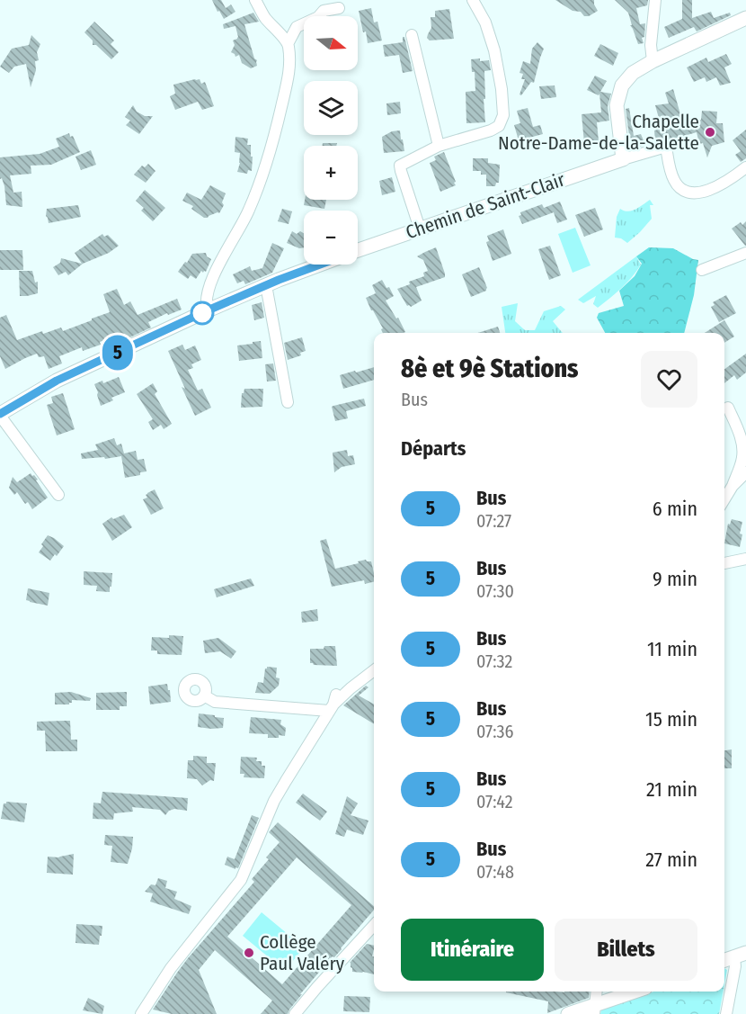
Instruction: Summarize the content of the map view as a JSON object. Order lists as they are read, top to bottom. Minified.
{"streets":{"street":["Chemin de Saint-Clair"]},"places":["Chapelle Notre-Dame-de-la-Salette","Collège Paul Valéry"],"lines":["bus line 5"],"north":"right","page":{"on_map":"5","map_buttons":["+","−"],"heading":[["8è et 9è Stations","Bus"],"Départs"],"list":[{"mark":"5","name":"Bus","note":"07:27","value":"6 min"},{"mark":"5","name":"Bus","note":"07:30","value":"9 min"},{"mark":"5","name":"Bus","note":"07:32","value":"11 min"},{"mark":"5","name":"Bus","note":"07:36","value":"15 min"},{"mark":"5","name":"Bus","note":"07:42","value":"21 min"},{"mark":"5","name":"Bus","note":"07:48","value":"27 min"}],"buttons":["Itinéraire","Billets"]}}
